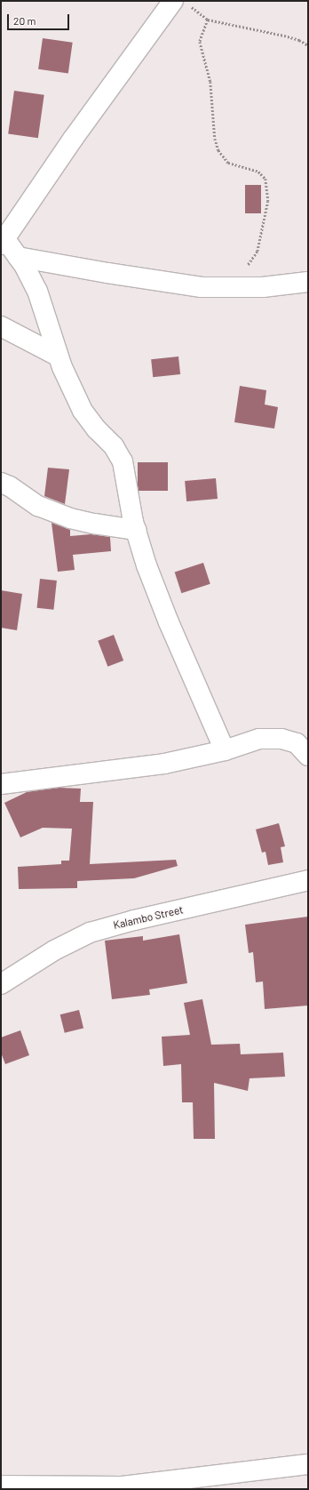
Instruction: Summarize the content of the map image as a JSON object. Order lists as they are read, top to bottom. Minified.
{"streets":{"street":["Kalambo Street"]},"scale_bar":"20 m"}
